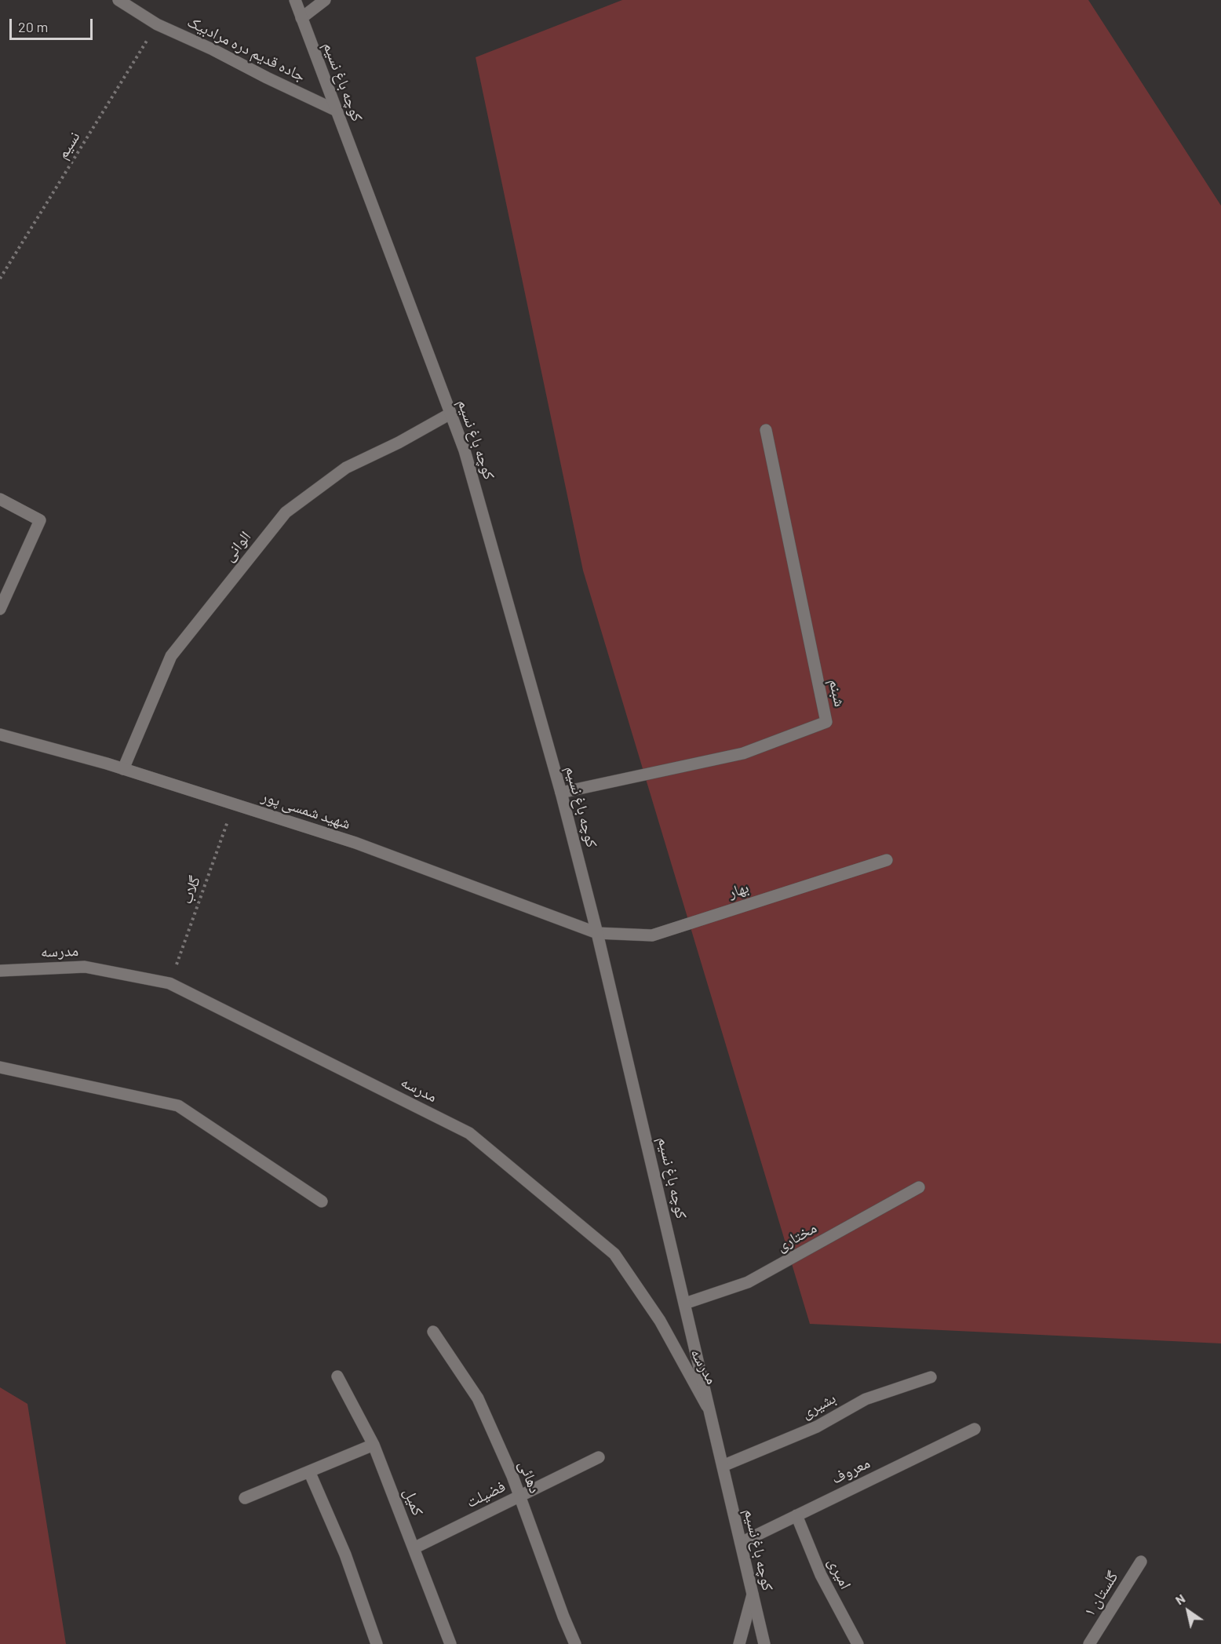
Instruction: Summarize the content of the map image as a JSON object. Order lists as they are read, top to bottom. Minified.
{"streets":{"street":["جاده قدیم دره مرادبیک","کوچه باغ نسیم","الوانی","شبنم","شهید شمسی پور","بهار","مدرسه","مختاری","بشیری","معروف","دهائی","فضیلت","کمیل","امیری","گلستان ۱"],"path":["نسیم","گلاب"]},"crossings":[["جاده قدیم دره مرادبیک","کوچه باغ نسیم"],["جاده قدیم دره مرادبیک","نسیم"],["کوچه باغ نسیم","الوانی"],["کوچه باغ نسیم","شبنم"],["کوچه باغ نسیم","شهید شمسی پور"],["کوچه باغ نسیم","بهار"],["کوچه باغ نسیم","مدرسه"],["کوچه باغ نسیم","مختاری"],["کوچه باغ نسیم","بشیری"],["کوچه باغ نسیم","معروف"],["الوانی","شهید شمسی پور"],["شهید شمسی پور","گلاب"],["شهید شمسی پور","بهار"],["گلاب","مدرسه"],["معروف","امیری"],["دهائی","فضیلت"],["فضیلت","کمیل"]],"scale_bar":"20 m","north":"top left"}
